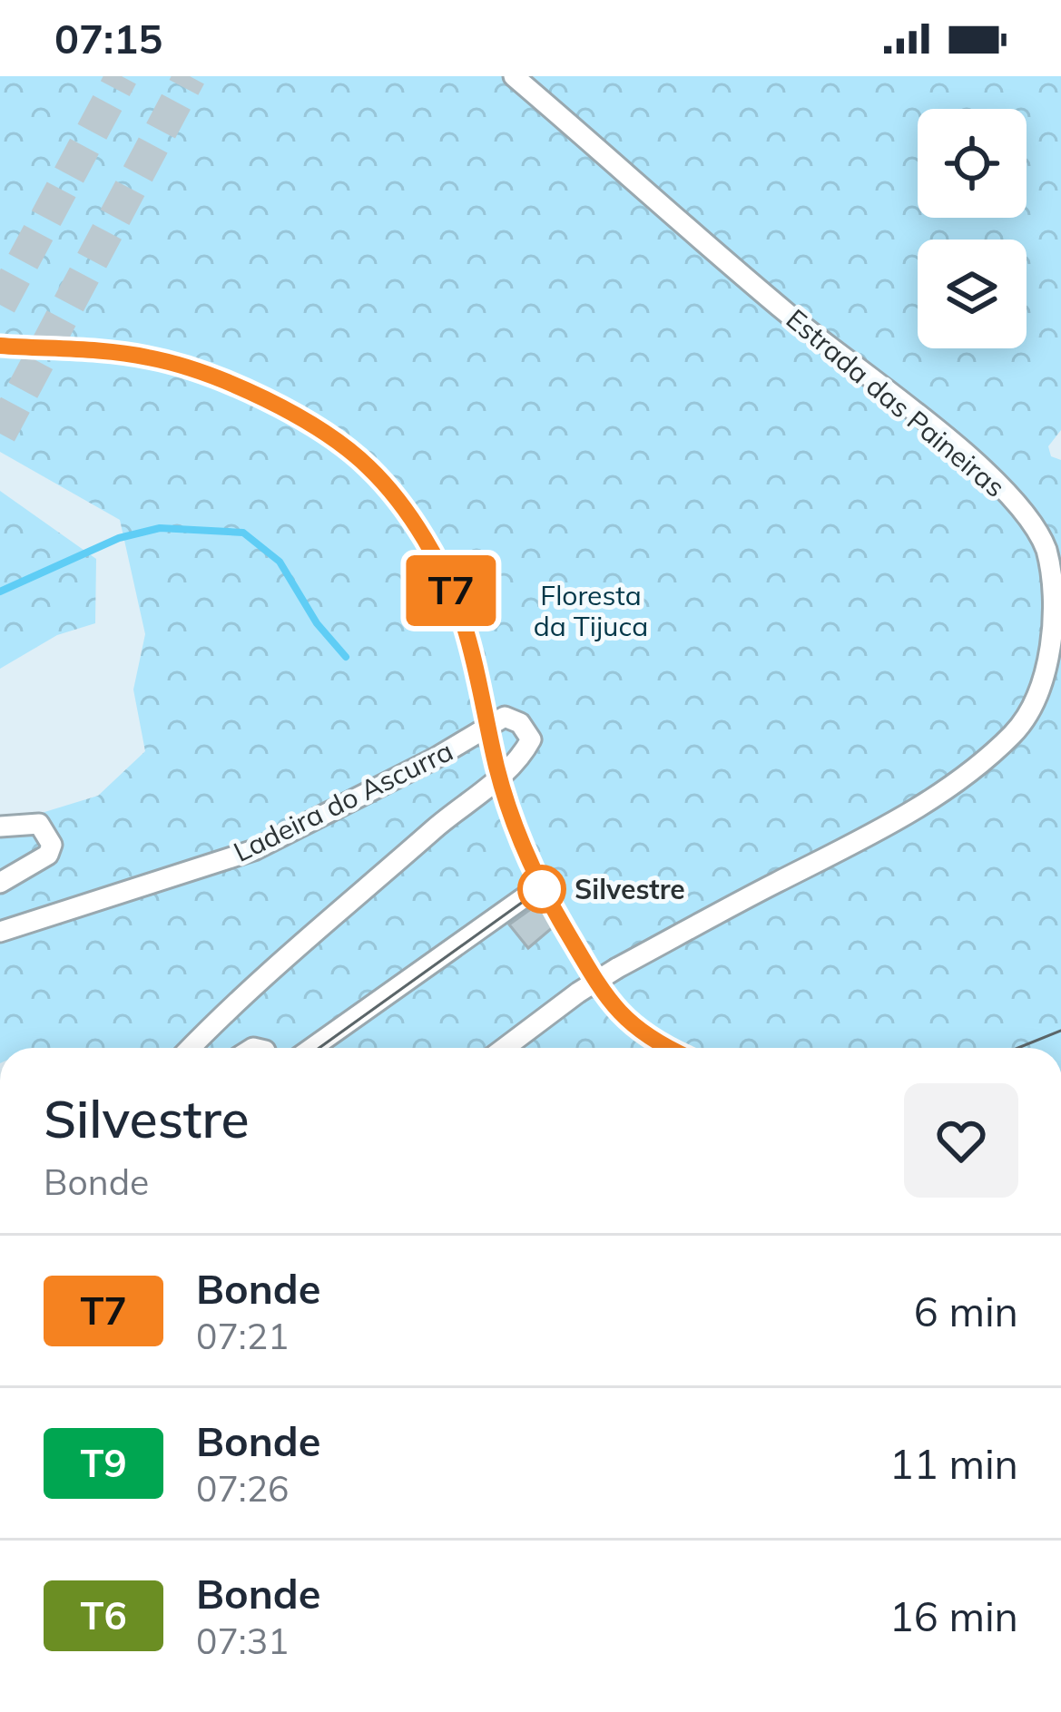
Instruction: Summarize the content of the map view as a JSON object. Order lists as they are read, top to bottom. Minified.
{"streets":{"street":["Estrada das Paineiras","Ladeira do Ascurra"]},"parks":["Floresta da Tijuca"],"places":["Silvestre"],"lines":["tram line T7"],"page":{"status":"07:15","on_map":"T7","heading":["Silvestre","Bonde"],"list":[{"mark":"T7","name":"Bonde","note":"07:21","value":"6 min"},{"mark":"T9","name":"Bonde","note":"07:26","value":"11 min"},{"mark":"T6","name":"Bonde","note":"07:31","value":"16 min"}]}}
